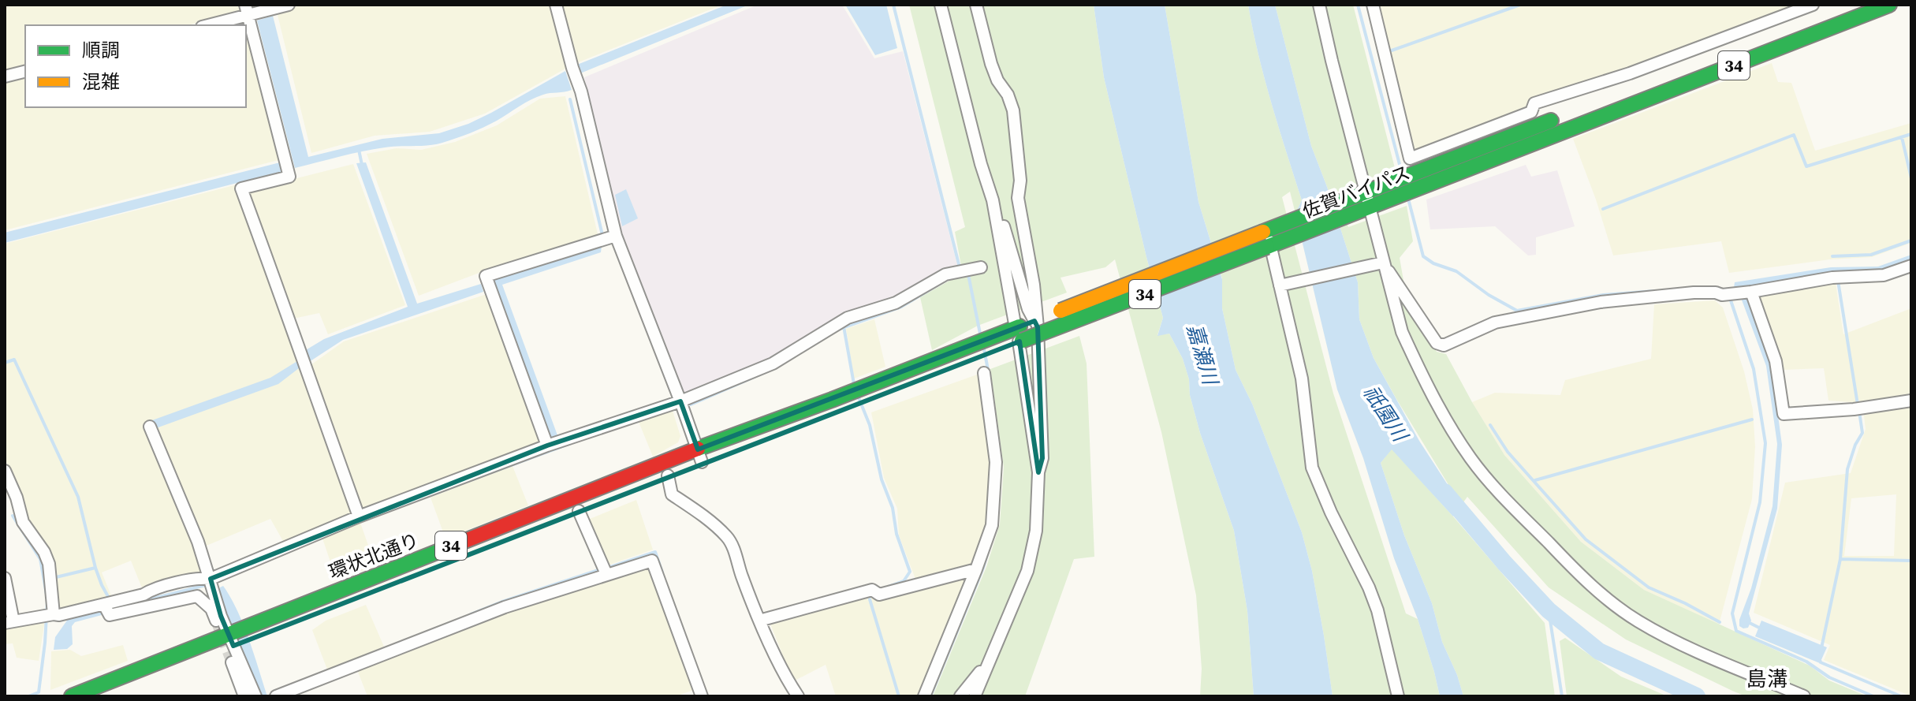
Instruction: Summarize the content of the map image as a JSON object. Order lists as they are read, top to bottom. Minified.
{"streets":{"highway":["34","佐賀バイパス","環状北通り"]},"crossings":[["佐賀バイパス","環状北通り"]],"districts":["島溝"],"water":["嘉瀬川","祇園川"],"legend":["順調","混雑"]}
